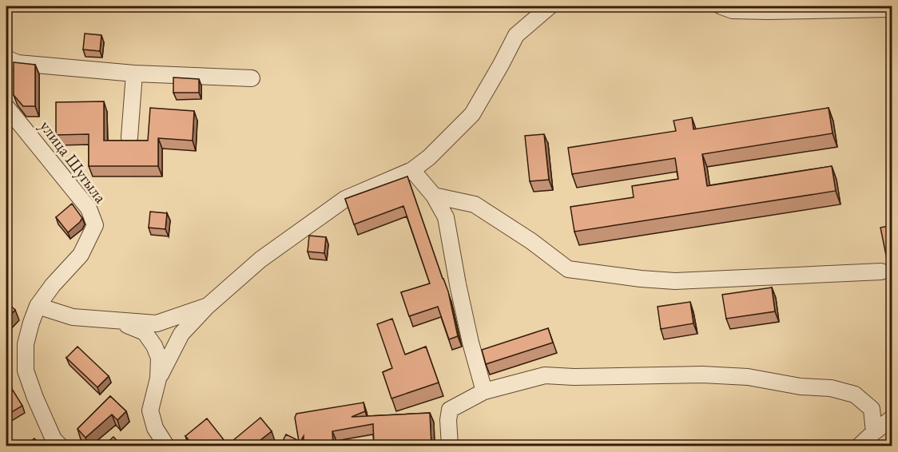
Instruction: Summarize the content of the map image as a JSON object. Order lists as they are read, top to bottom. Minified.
{"streets":{"street":["улица Шугыла"]}}
